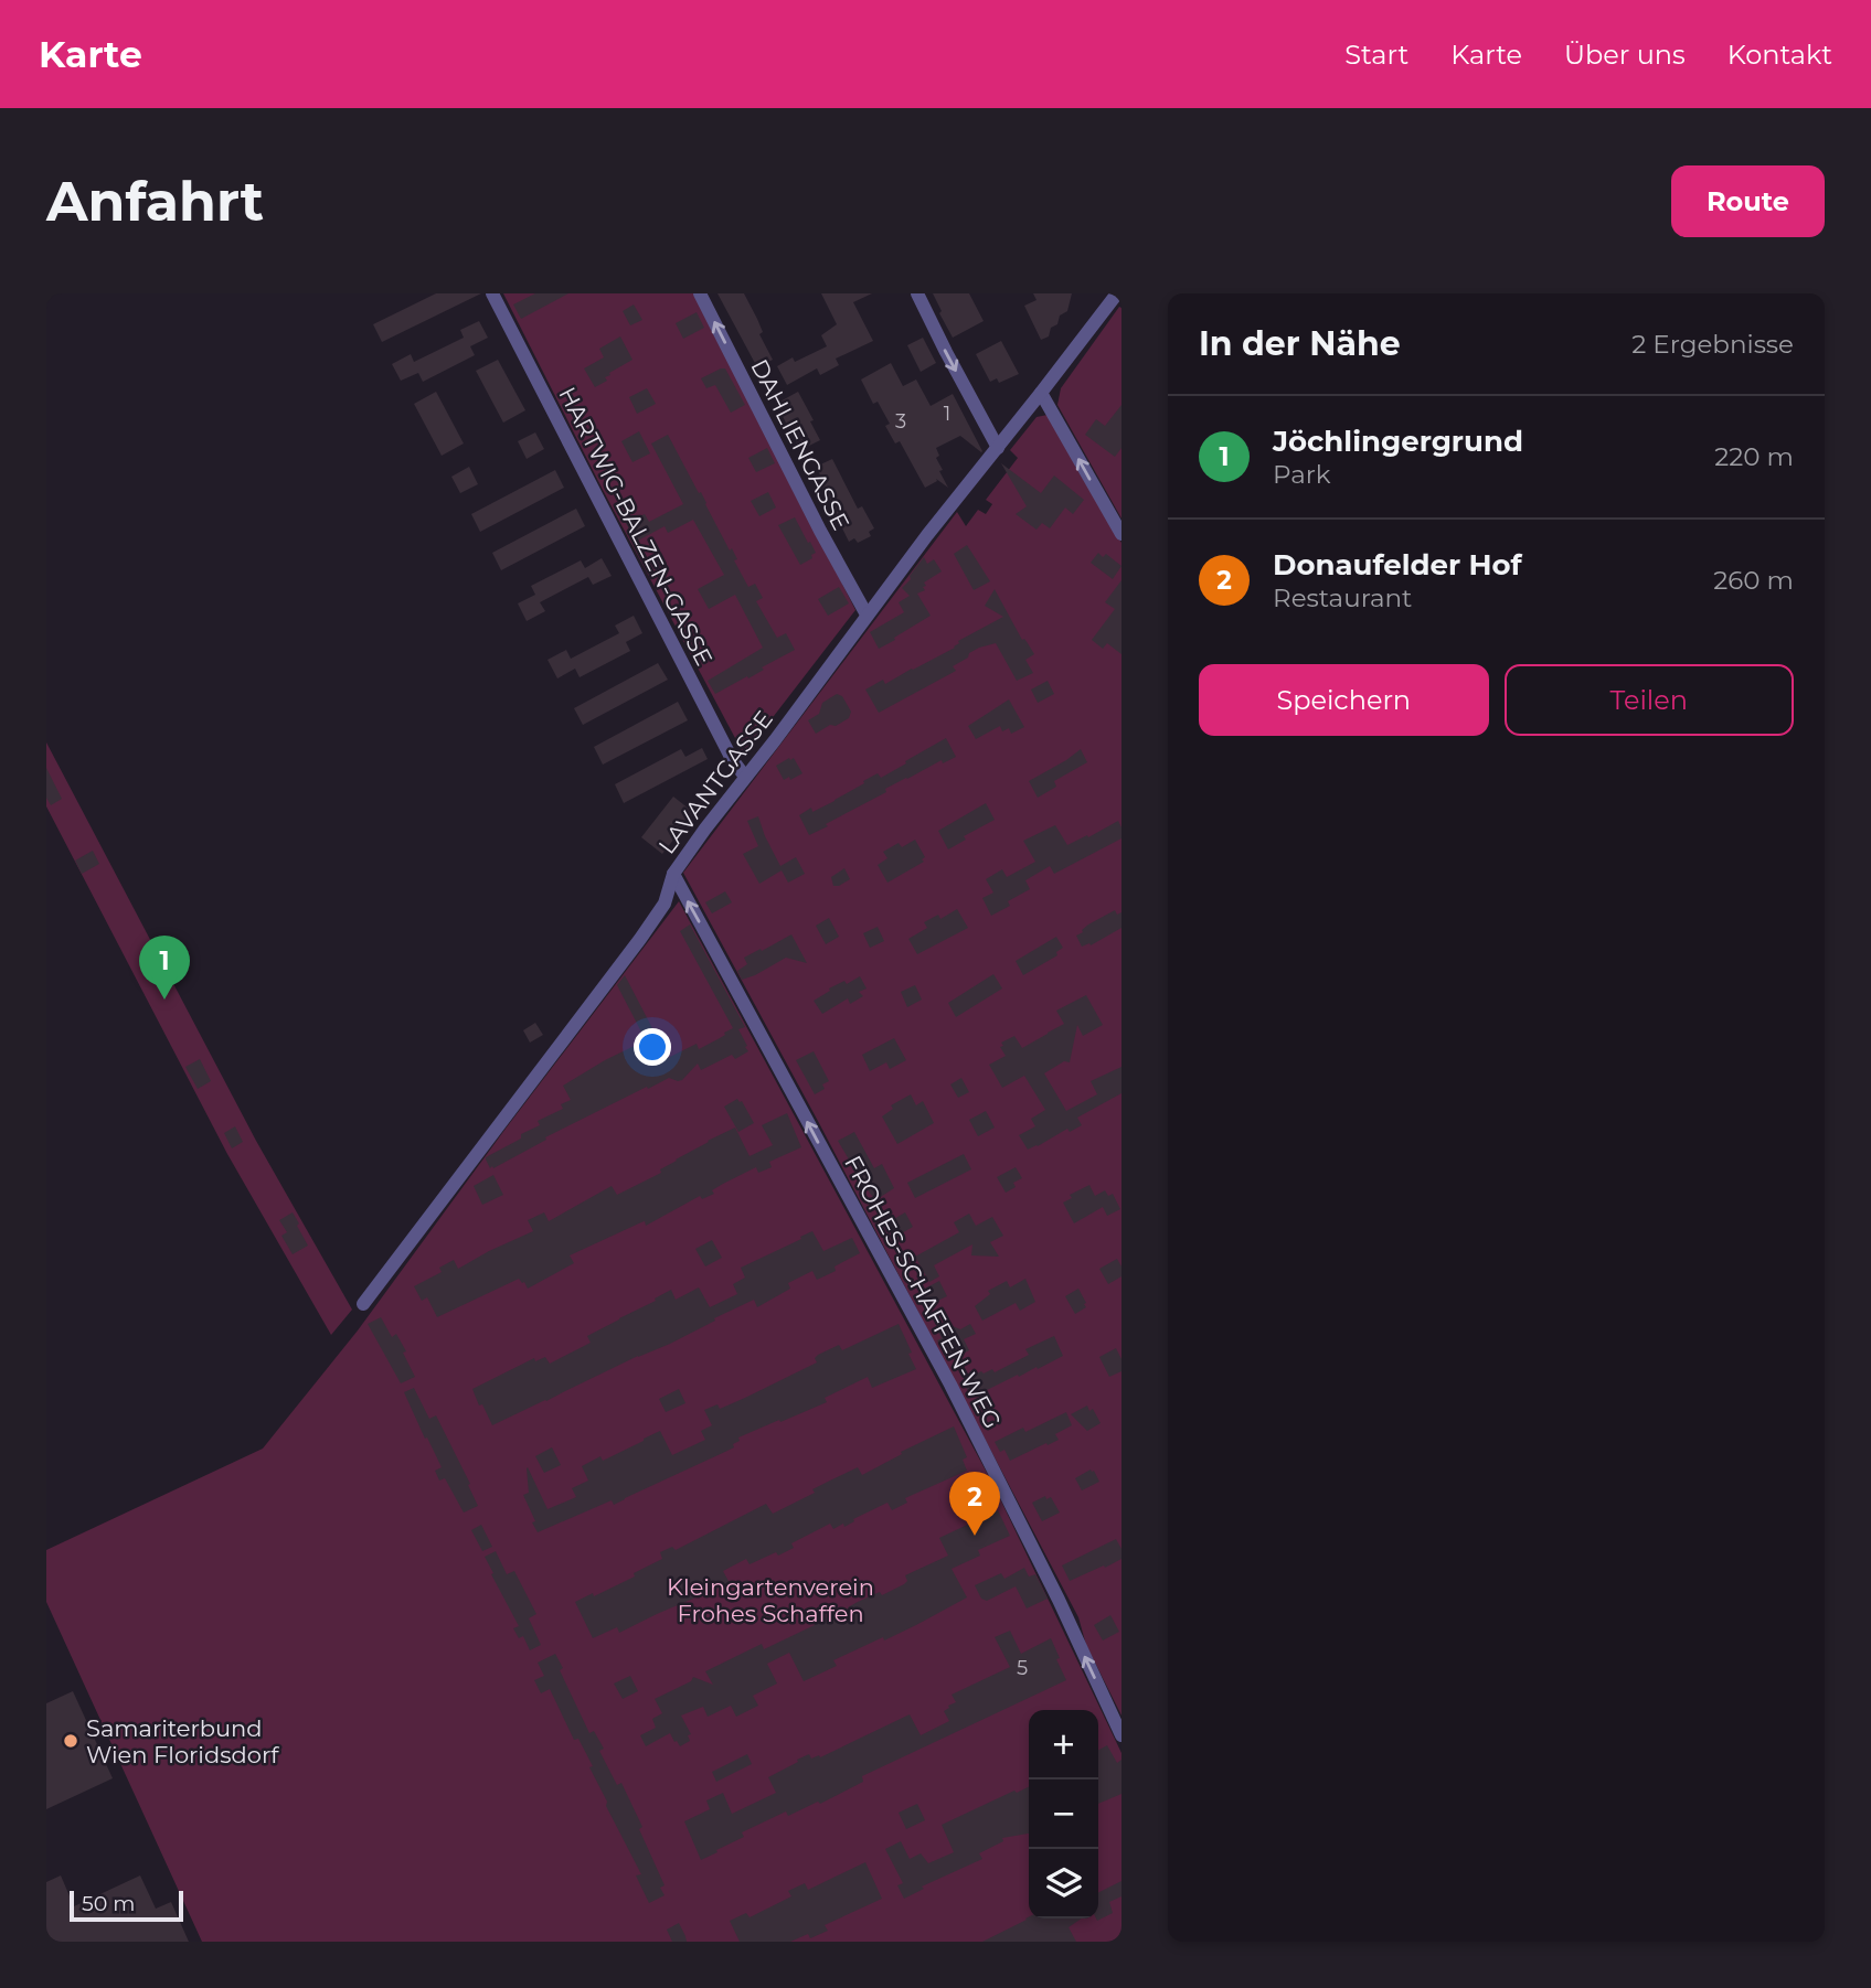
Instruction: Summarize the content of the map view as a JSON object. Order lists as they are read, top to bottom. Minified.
{"streets":{"street":["DAHLIENGASSE","HARTWIG-BALZEN-GASSE","LAVANTGASSE","FROHES-SCHAFFEN-WEG"]},"crossings":[["DAHLIENGASSE","LAVANTGASSE"],["HARTWIG-BALZEN-GASSE","LAVANTGASSE"],["LAVANTGASSE","FROHES-SCHAFFEN-WEG"]],"one_way":["DAHLIENGASSE","FROHES-SCHAFFEN-WEG"],"parks":["Kleingartenverein Frohes Schaffen"],"places":["Samariterbund Wien Floridsdorf"],"house_numbers":["1","3","5"],"scale_bar":"50 m","page":{"header":"Karte","nav":["Start","Karte","Über uns","Kontakt"],"buttons":["Route",["Speichern","Teilen"]],"title":"Anfahrt","heading":["In der Nähe","2 Ergebnisse"],"list":[{"mark":"1","name":"Jöchlingergrund","note":"Park","value":"220 m"},{"mark":"2","name":"Donaufelder Hof","note":"Restaurant","value":"260 m"}],"pins":["1","2"],"map_buttons":["+","−"],"scale":"50 m"}}
